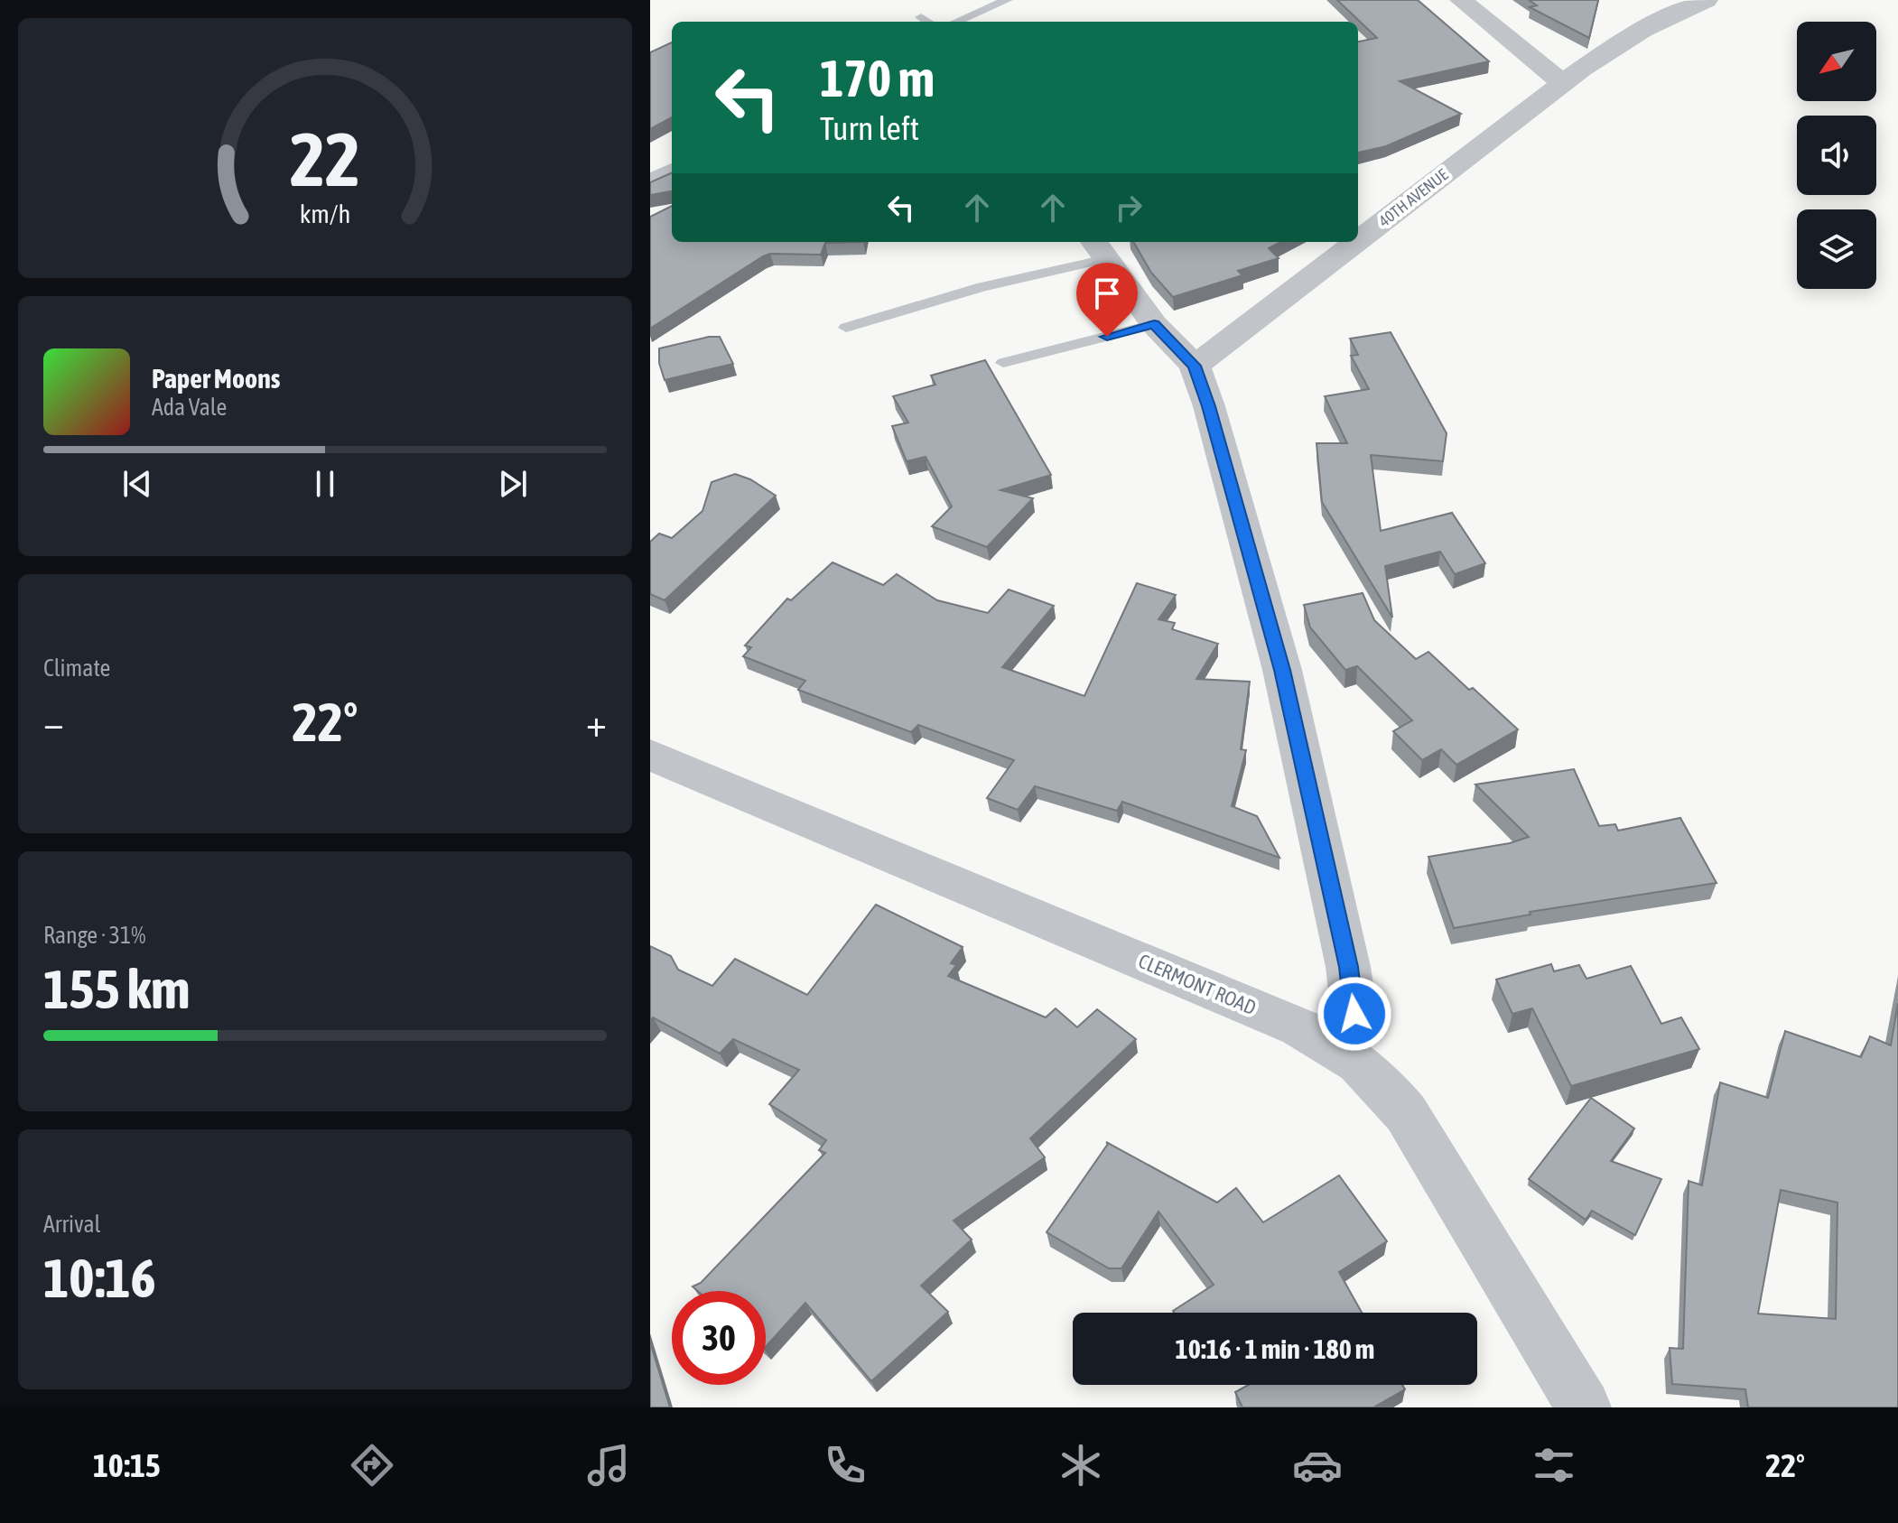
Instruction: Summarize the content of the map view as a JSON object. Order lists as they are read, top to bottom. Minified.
{"streets":{"street":["40TH AVENUE","CLERMONT ROAD"]},"north":"bottom left","page":{"turn":["170 m","Turn left"],"song":["Paper Moons","Ada Vale"],"tile":["Climate",["Range · 31%","155 km"],["Arrival","10:16"]],"heat":["−","22°","+"],"limit":"30","trip":"10:16 · 1 min · 180 m","tabs":["10:15","22°"],"gauge":["22","km/h"]}}
